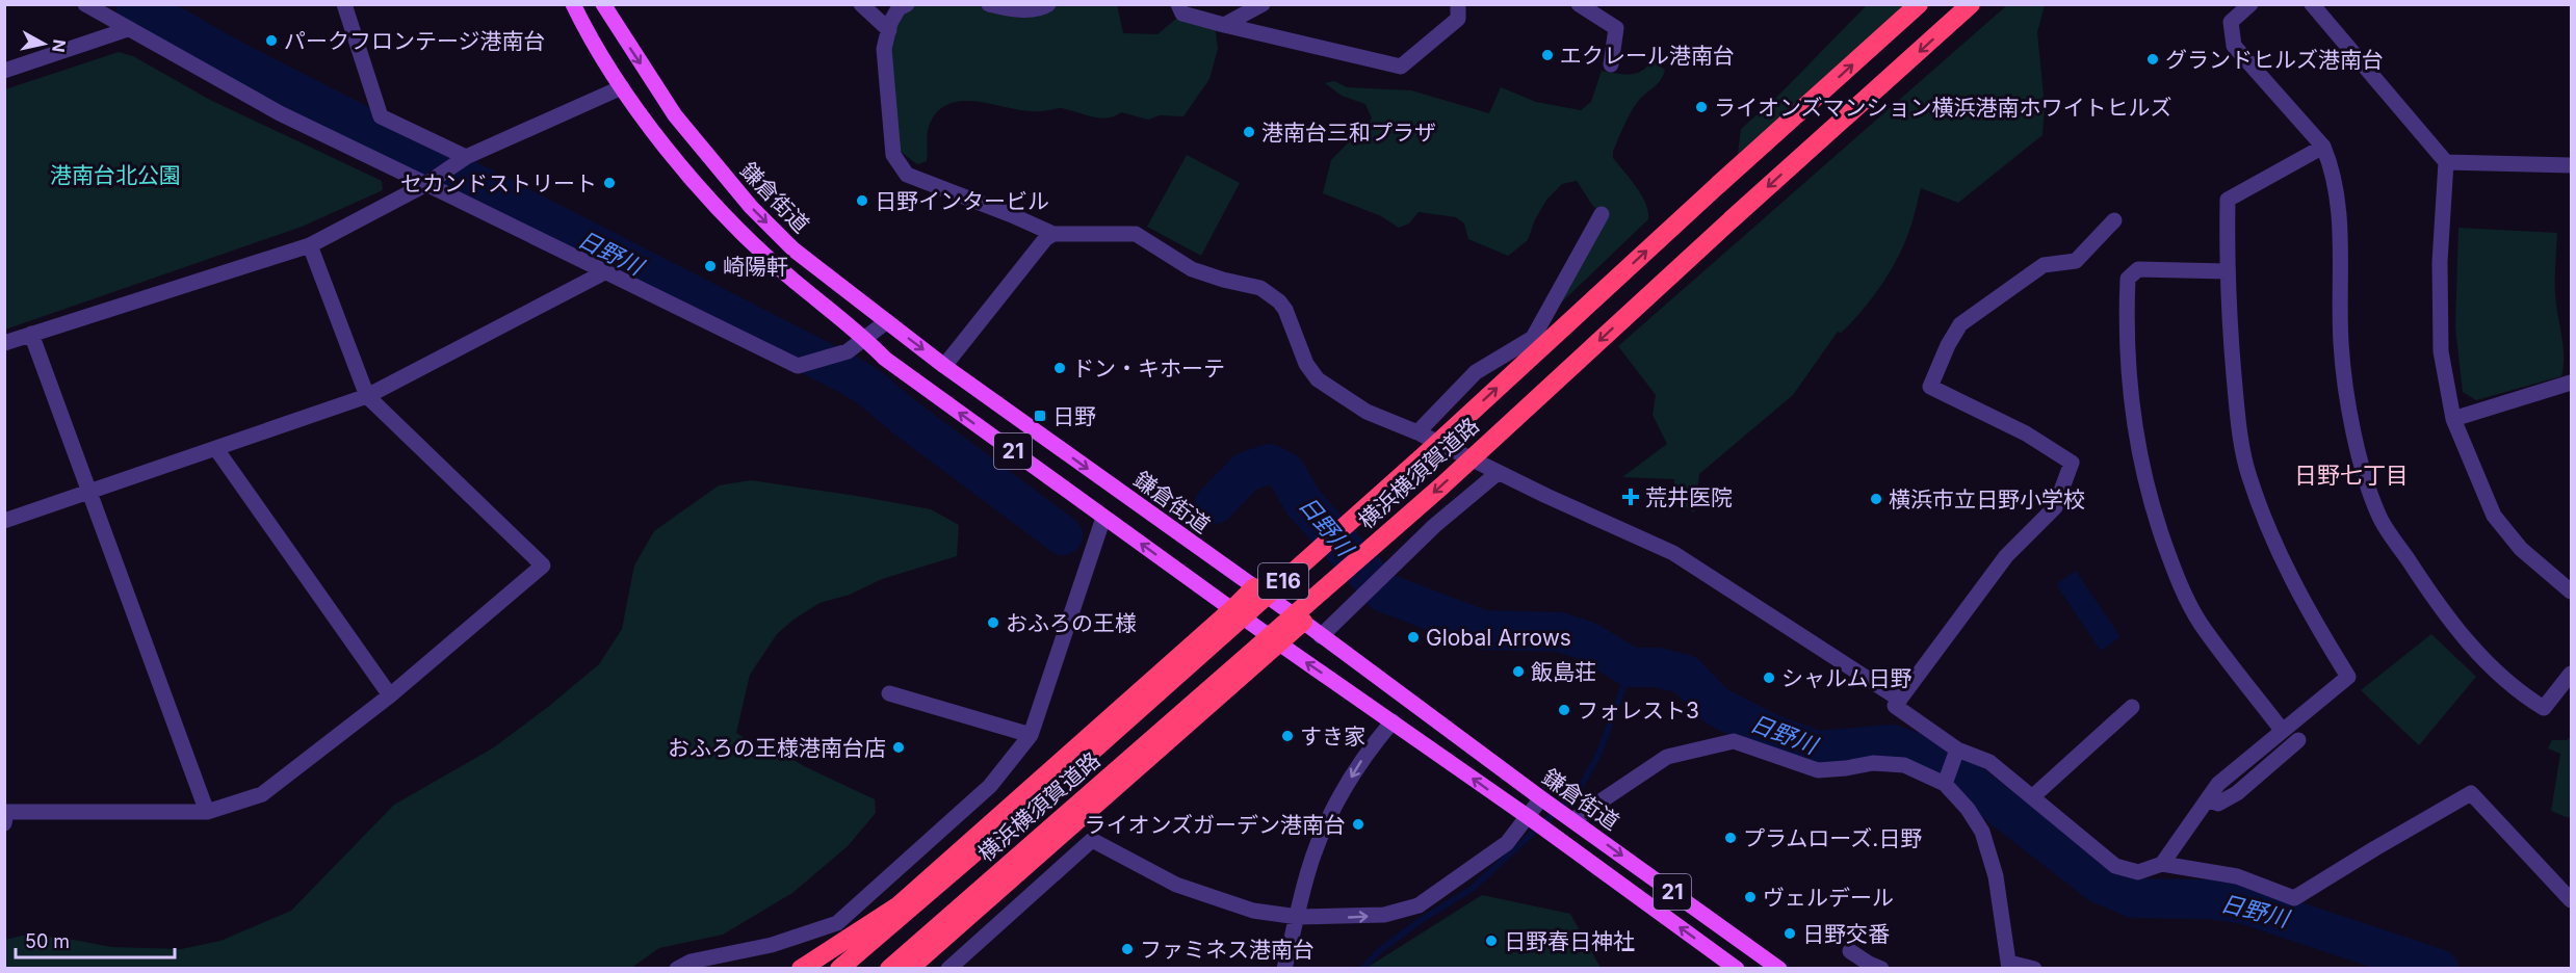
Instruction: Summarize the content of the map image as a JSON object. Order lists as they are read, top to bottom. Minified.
{"streets":{"highway":["横浜横須賀道路","E16"],"main road":["鎌倉街道","21"]},"districts":["日野七丁目"],"water":["日野川"],"parks":["港南台北公園"],"places":{"other":["パークフロンテージ港南台","エクレール港南台","グランドヒルズ港南台","ライオンズマンション横浜港南ホワイトヒルズ","港南台三和プラザ","セカンドストリート","日野インタービル","崎陽軒","ドン・キホーテ","横浜市立日野小学校","おふろの王様","Global Arrows","飯島荘","シャルム日野","フォレスト3","すき家","おふろの王様港南台店","ライオンズガーデン港南台","プラムローズ.日野","ヴェルデール","日野交番","日野春日神社","ファミネス港南台"],"transit":["日野"],"health":["荒井医院"]},"scale_bar":"50 m","north":"right"}
